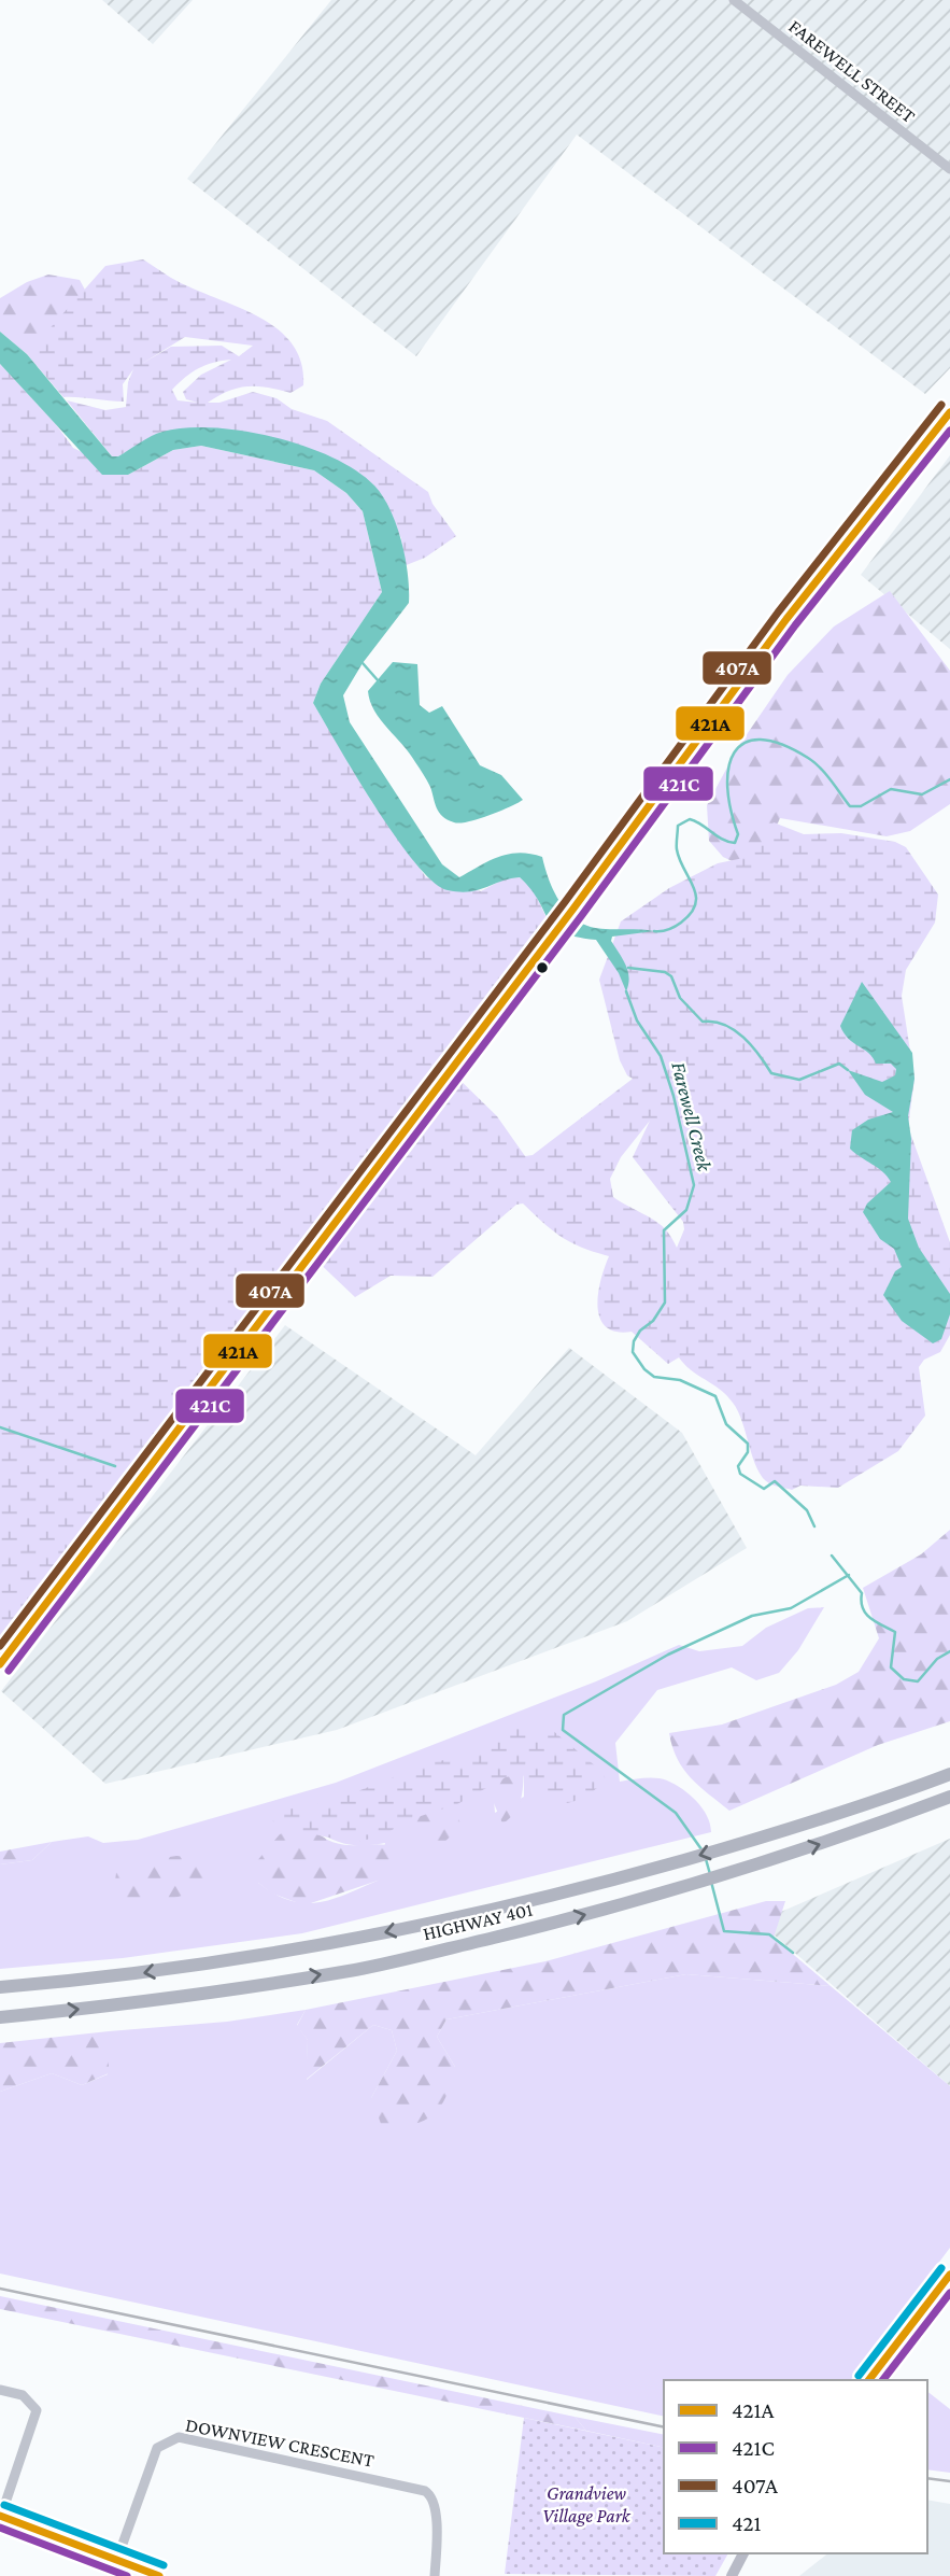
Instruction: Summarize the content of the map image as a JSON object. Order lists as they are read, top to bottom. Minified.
{"streets":{"highway":["HIGHWAY 401"],"street":["FAREWELL STREET","DOWNVIEW CRESCENT"]},"water":["Farewell Creek"],"parks":["Grandview Village Park"],"lines":["transit line 407A","transit line 421A","transit line 421C","transit line 421"],"legend":["421A","421C","407A","421"]}
